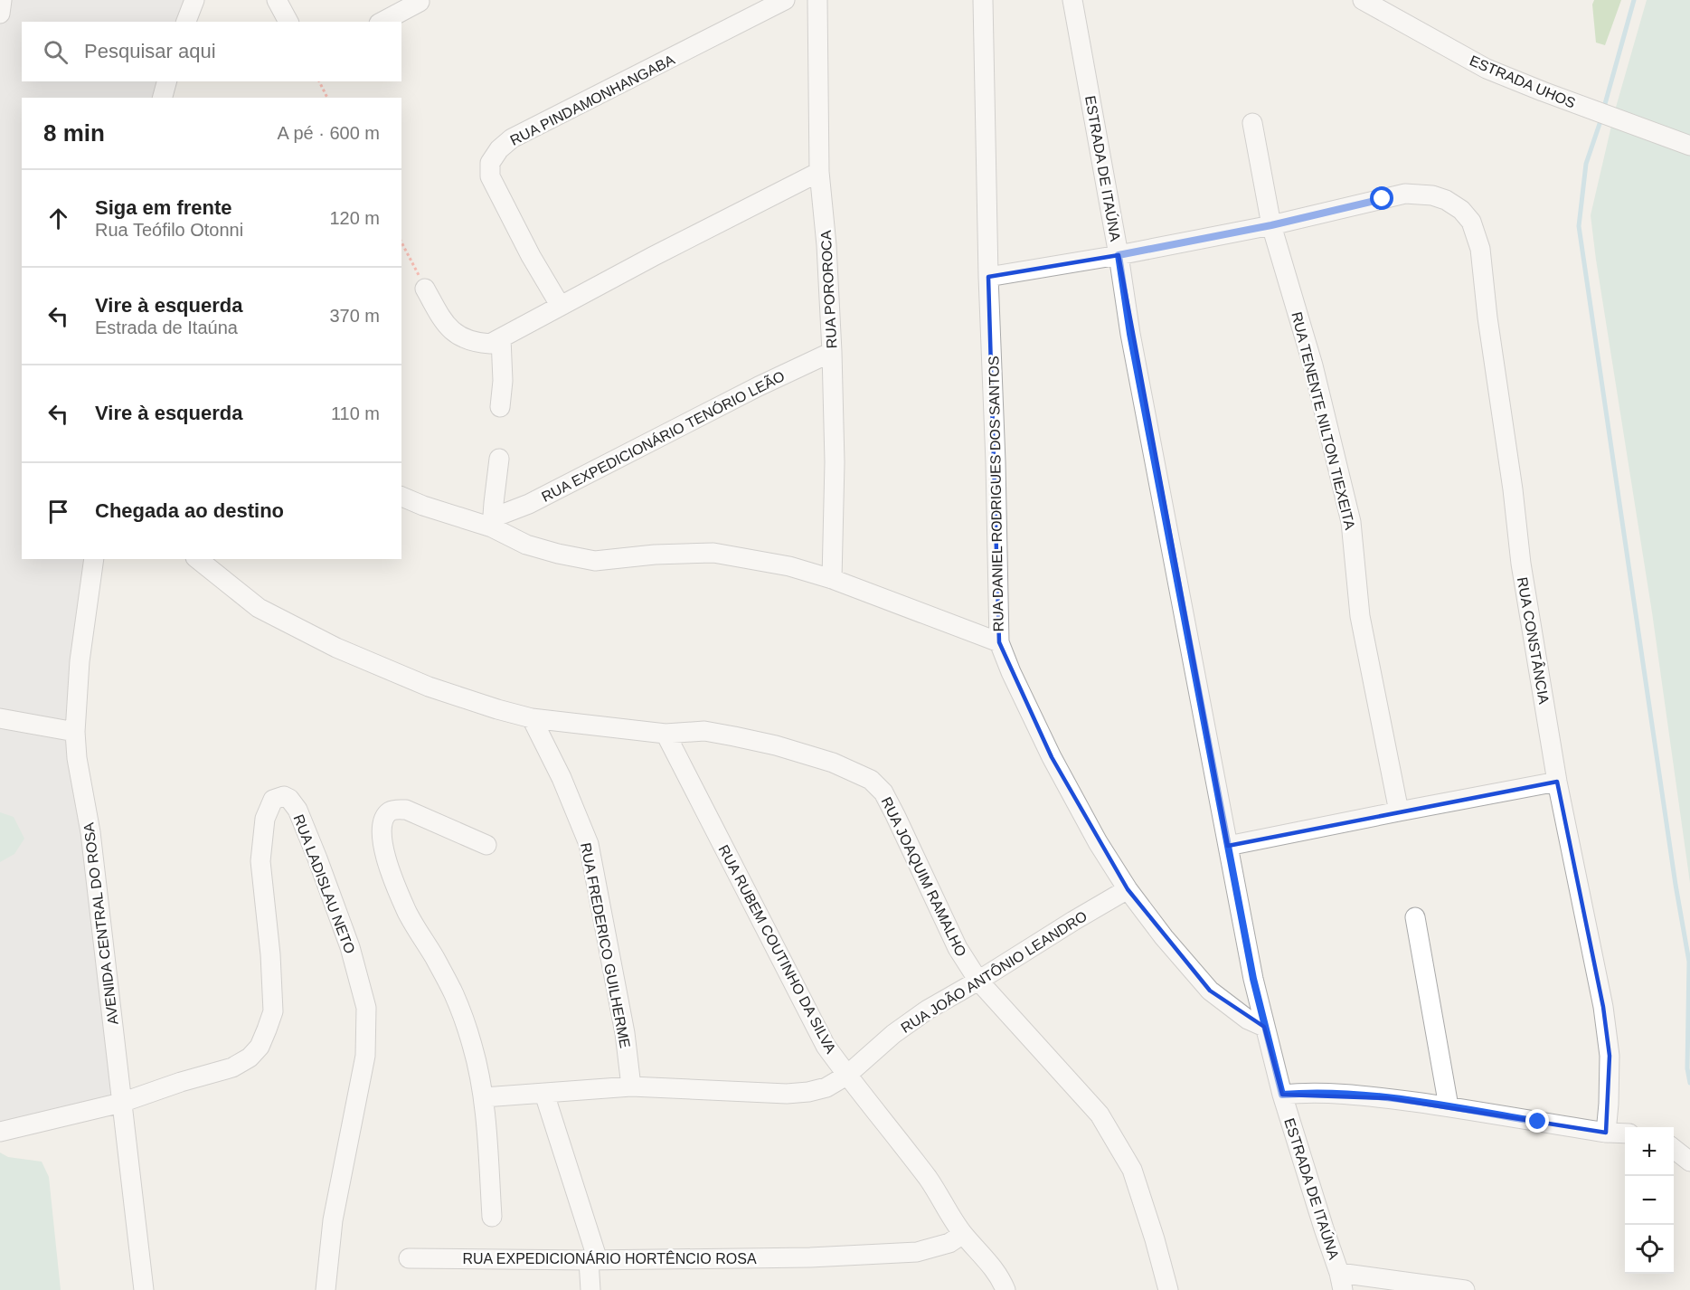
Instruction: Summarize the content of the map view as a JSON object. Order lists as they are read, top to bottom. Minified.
{"streets":{"street":["ESTRADA UHOS","RUA PINDAMONHANGABA","ESTRADA DE ITAÚNA","RUA POROROCA","RUA TENENTE NILTON TIEXEITA","RUA EXPEDICIONÁRIO TENÓRIO LEÃO","RUA DANIEL RODRIGUES DOS SANTOS","RUA CONSTÂNCIA","RUA JOAQUIM RAMALHO","RUA LADISLAU NETO","AVENIDA CENTRAL DO ROSA","RUA FREDERICO GUILHERME","RUA RUBEM COUTINHO DA SILVA","RUA JOÃO ANTÔNIO LEANDRO","RUA EXPEDICIONÁRIO HORTÊNCIO ROSA"]},"crossings":[["ESTRADA DE ITAÚNA","RUA DANIEL RODRIGUES DOS SANTOS"],["ESTRADA DE ITAÚNA","RUA CONSTÂNCIA"],["RUA POROROCA","RUA EXPEDICIONÁRIO TENÓRIO LEÃO"],["RUA TENENTE NILTON TIEXEITA","RUA CONSTÂNCIA"],["RUA DANIEL RODRIGUES DOS SANTOS","RUA CONSTÂNCIA"],["RUA DANIEL RODRIGUES DOS SANTOS","RUA JOÃO ANTÔNIO LEANDRO"],["RUA JOAQUIM RAMALHO","RUA FREDERICO GUILHERME"],["RUA JOAQUIM RAMALHO","RUA RUBEM COUTINHO DA SILVA"],["RUA JOAQUIM RAMALHO","RUA JOÃO ANTÔNIO LEANDRO"],["RUA LADISLAU NETO","AVENIDA CENTRAL DO ROSA"],["RUA FREDERICO GUILHERME","RUA JOÃO ANTÔNIO LEANDRO"],["RUA RUBEM COUTINHO DA SILVA","RUA JOÃO ANTÔNIO LEANDRO"],["RUA RUBEM COUTINHO DA SILVA","RUA EXPEDICIONÁRIO HORTÊNCIO ROSA"]],"page":{"search":"Pesquisar aqui","heading":["8 min","A pé · 600 m"],"list":[["Siga em frente","Rua Teófilo Otonni","120 m"],["Vire à esquerda","Estrada de Itaúna","370 m"],["Vire à esquerda","110 m"],"Chegada ao destino"],"map_buttons":["+","−"]}}
